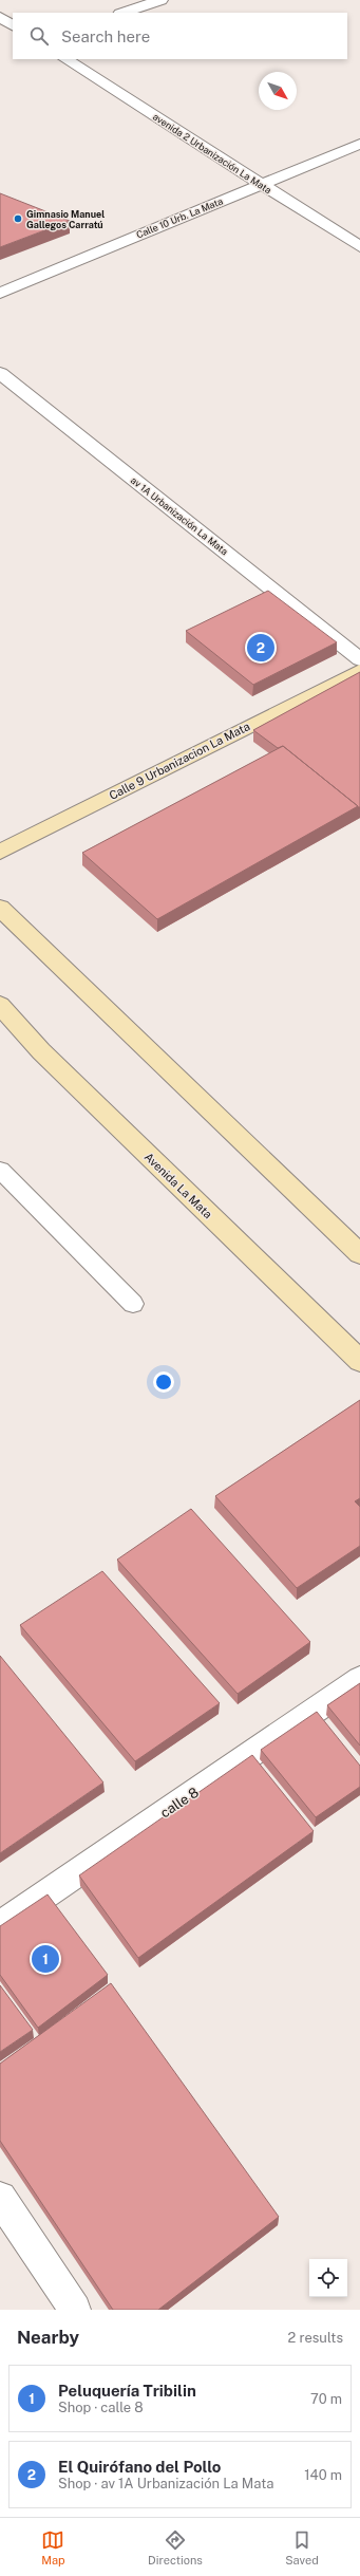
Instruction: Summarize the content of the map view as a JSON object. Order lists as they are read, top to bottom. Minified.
{"streets":{"street":["avenida 2 Urbanización La Mata","Calle 10 Urb. La Mata","av 1A Urbanización La Mata","Calle 9 Urbanizacion La Mata","Avenida La Mata","calle 8"]},"crossings":[["avenida 2 Urbanización La Mata","Calle 10 Urb. La Mata"]],"places":["Gimnasio Manuel Gallegos Carratú"],"north":"bottom right","page":{"search":"Search here","pins":["2","1"],"heading":["Nearby","2 results"],"list":[{"mark":"1","name":"Peluquería Tribilin","note":"Shop · calle 8","value":"70 m"},{"mark":"2","name":"El Quirófano del Pollo","note":"Shop · av 1A Urbanización La Mata","value":"140 m"}],"nav":["Map","Directions","Saved"]}}
